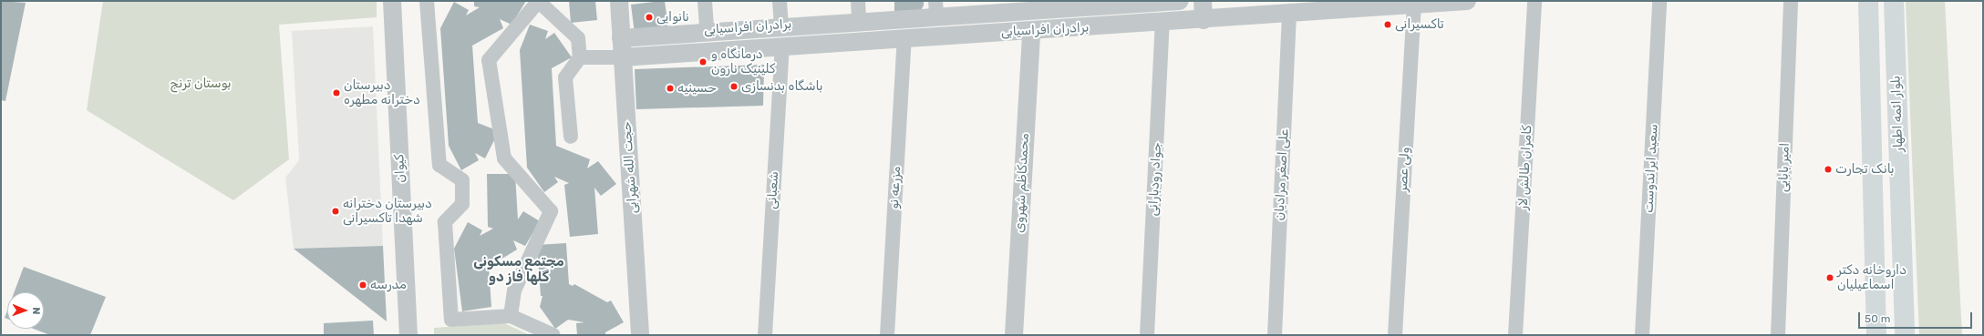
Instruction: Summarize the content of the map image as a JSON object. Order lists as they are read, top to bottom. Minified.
{"streets":{"main road":["بلوار ائمه اطهار"],"street":["برادران افراسیابی","حجت الله شهرابی","کامران طالش لار","امیر بابایی","کیوان","سعید ایراندوست","ولی عصر","علی اصغر مرادیان","جواد رودبارانی","محمدکاظم شهروی","مزرعه نو","شعبانی"]},"crossings":[["برادران افراسیابی","حجت الله شهرابی"],["برادران افراسیابی","ولی عصر"],["برادران افراسیابی","علی اصغر مرادیان"],["برادران افراسیابی","جواد رودبارانی"],["برادران افراسیابی","محمدکاظم شهروی"],["برادران افراسیابی","مزرعه نو"],["برادران افراسیابی","شعبانی"]],"districts":["مجتمع مسکونی گلها فاز دو"],"parks":["بوستان ترنج"],"places":["نانوایی","تاکسیرانی","درمانگاه و کلینیک نارون","باشگاه بدنسازی","حسینیه","دبیرستان دخترانه مطهره","بانک تجارت","دبیرستان دخترانه شهدا تاکسیرانی","داروخانه دکتر اسماعیلیان","مدرسه"],"scale_bar":"50 m","north":"right"}
